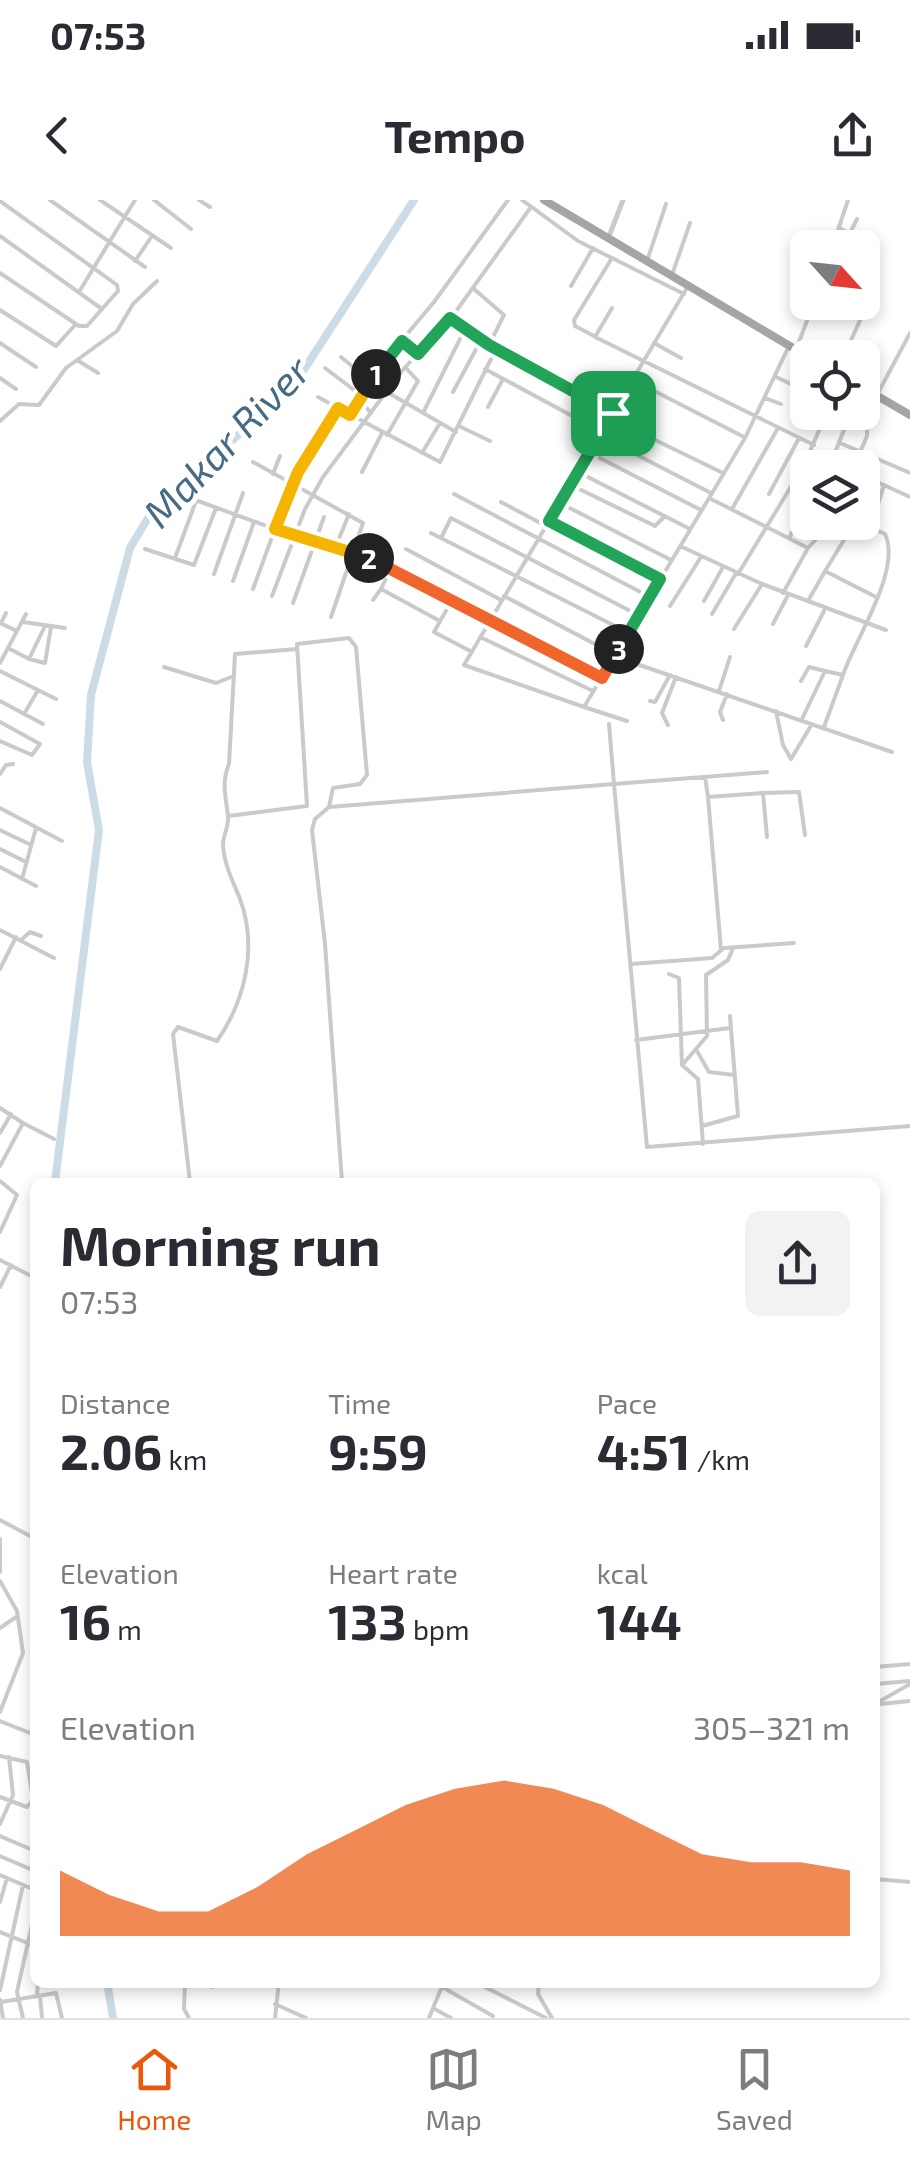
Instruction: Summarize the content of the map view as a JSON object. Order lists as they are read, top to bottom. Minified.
{"water":["Makar River"],"north":"bottom right","page":{"status":"07:53","header":"Tempo","pins":["1","2","3"],"heading":["Morning run","07:53"],"stats":[["Distance","2.06 km"],["Time","9:59"],["Pace","4:51 /km"],["Elevation","16 m"],["Heart rate","133 bpm"],["kcal","144"]],"chart":["Elevation","305–321 m"],"tabs":["Home","Map","Saved"]}}
